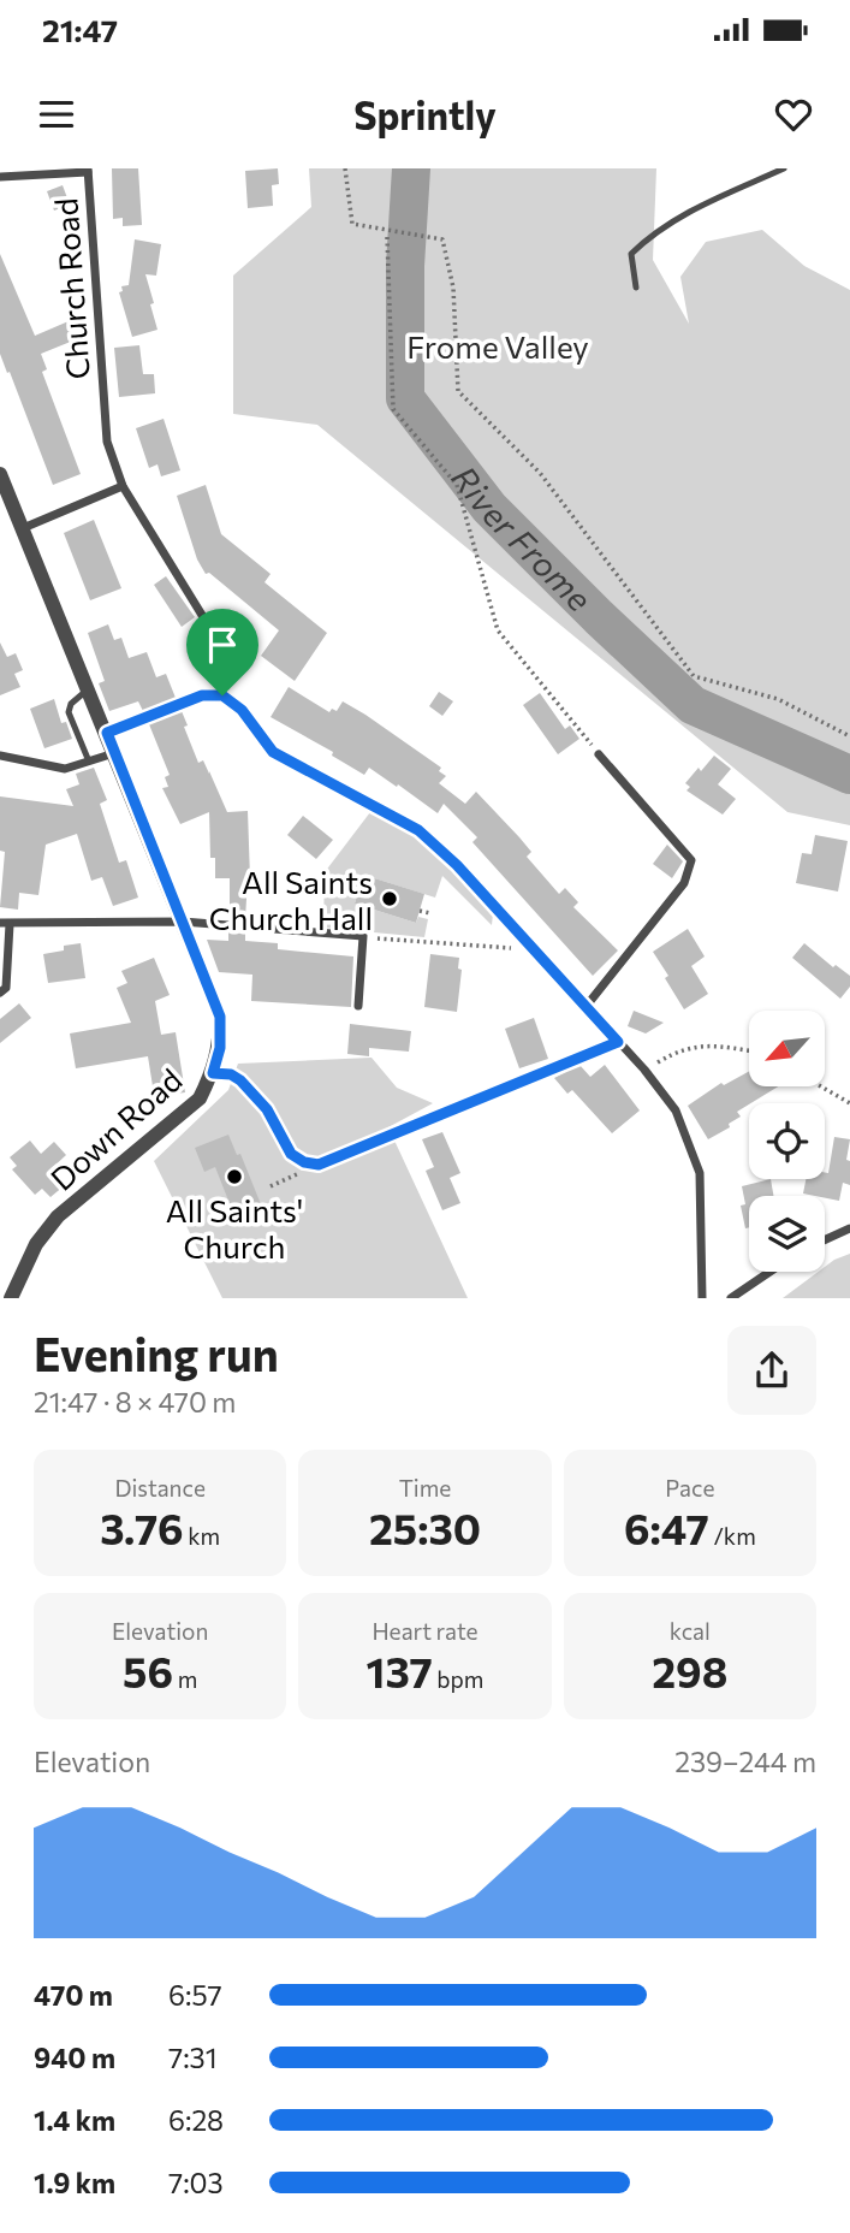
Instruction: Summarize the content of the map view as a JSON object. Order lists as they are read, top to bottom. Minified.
{"streets":{"street":["Church Road","Down Road"]},"water":["River Frome"],"parks":["Frome Valley"],"places":["All Saints Church Hall","All Saints' Church"],"north":"bottom left","page":{"status":"21:47","header":"Sprintly","heading":["Evening run","21:47 · 8 × 470 m"],"stats":[["Distance","3.76 km"],["Time","25:30"],["Pace","6:47 /km"],["Elevation","56 m"],["Heart rate","137 bpm"],["kcal","298"]],"chart":["Elevation","239–244 m"],"list":[{"name":"470 m","note":"6:57"},{"name":"940 m","note":"7:31"},{"name":"1.4 km","note":"6:28"},{"name":"1.9 km","note":"7:03"}]}}
